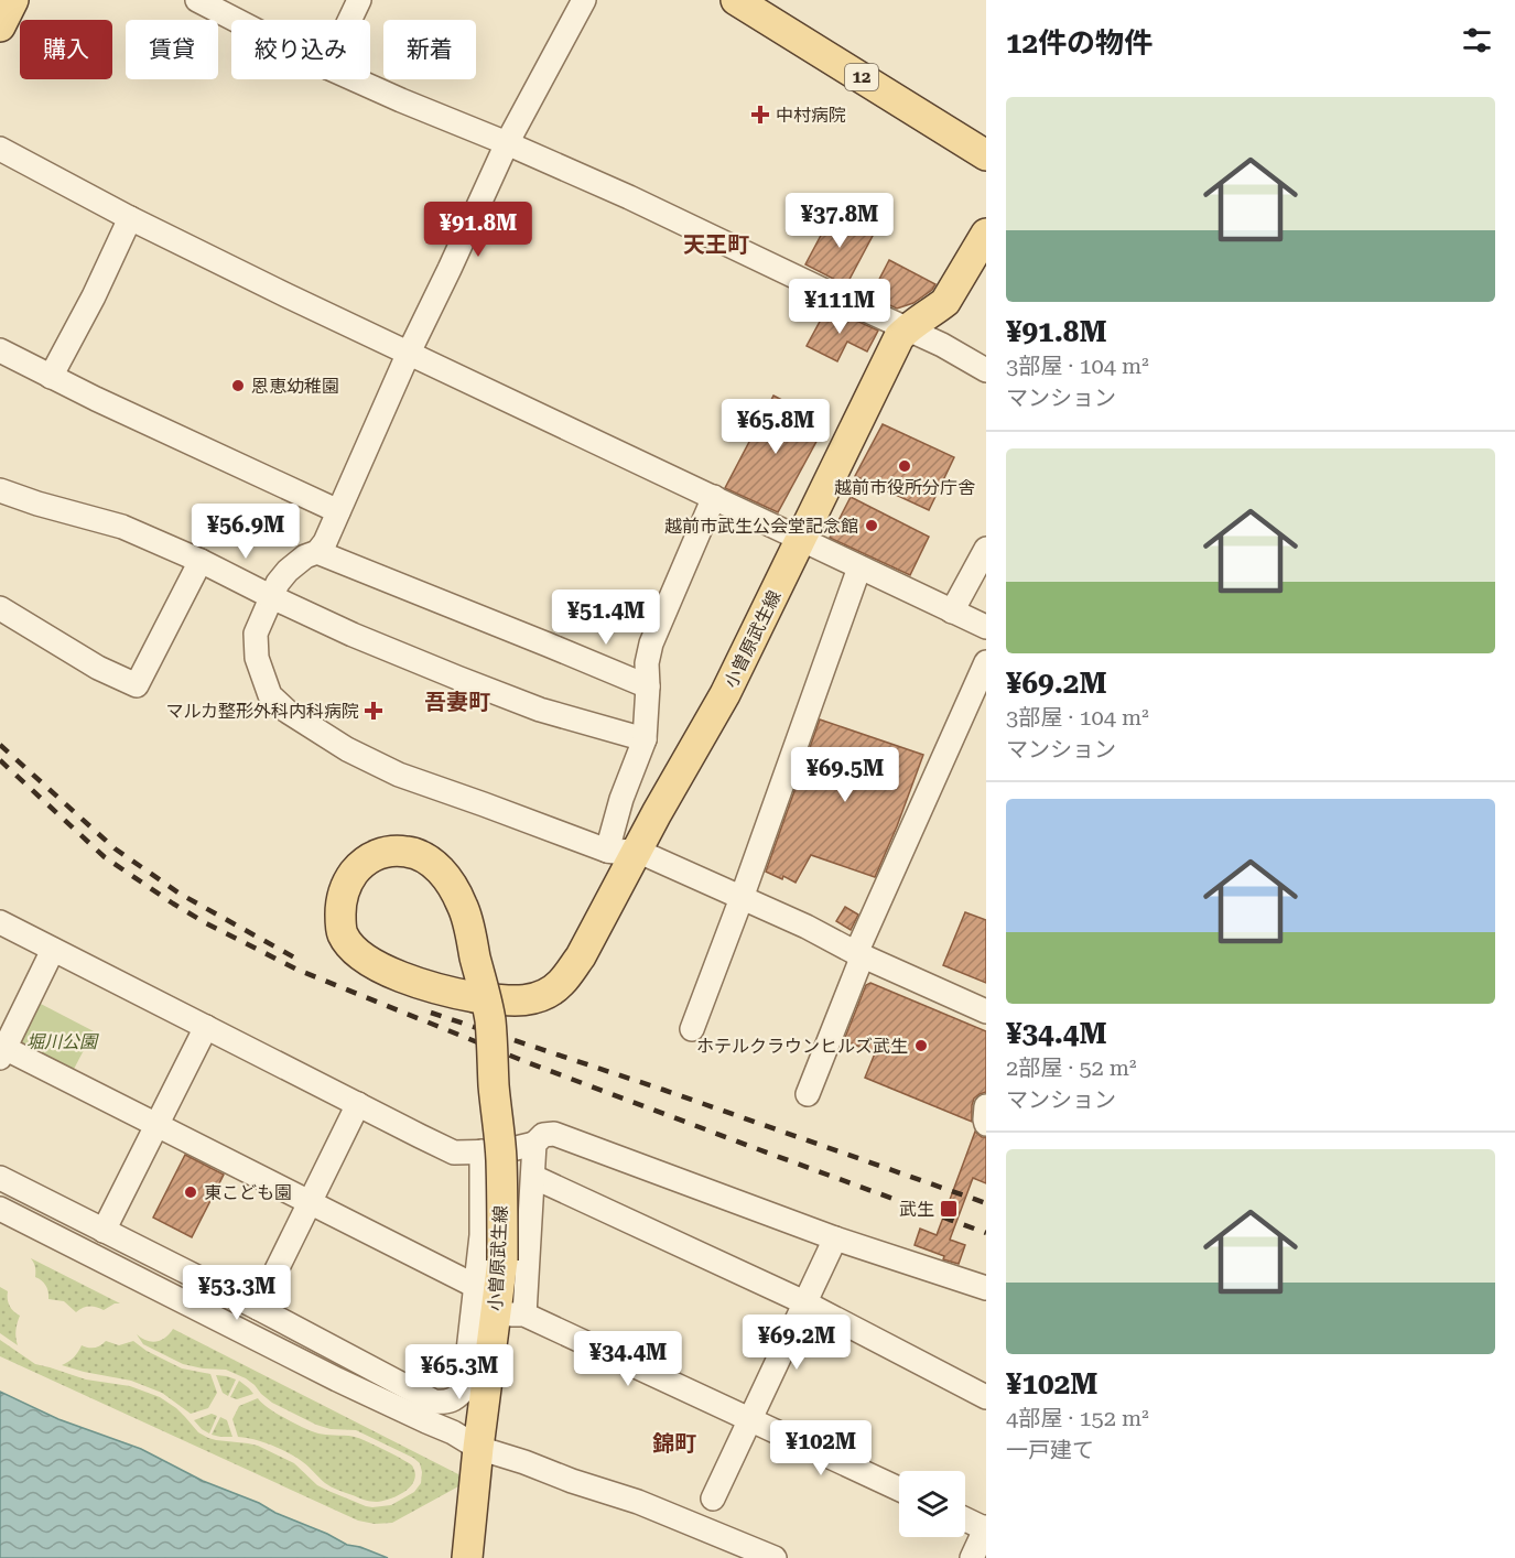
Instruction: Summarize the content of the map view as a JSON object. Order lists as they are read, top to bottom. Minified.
{"streets":{"main road":["12","小曽原武生線"]},"districts":["天王町","吾妻町","錦町"],"parks":["堀川公園"],"places":{"health":["中村病院","マルカ整形外科内科病院"],"other":["恩恵幼稚園","越前市役所分庁舎","越前市武生公会堂記念館","ホテルクラウンヒルズ武生","東こども園"],"transit":["武生"]},"page":{"heading":"12件の物件","chip":["購入","賃貸","絞り込み","新着"],"list":[{"name":"¥91.8M","note":"3部屋 · 104 m² · マンション"},{"name":"¥69.2M","note":"3部屋 · 104 m² · マンション"},{"name":"¥34.4M","note":"2部屋 · 52 m² · マンション"},{"name":"¥102M","note":"4部屋 · 152 m² · 一戸建て"}],"price":["¥37.8M","¥91.8M","¥111M","¥65.8M","¥56.9M","¥51.4M","¥69.5M","¥53.3M","¥69.2M","¥34.4M","¥65.3M","¥102M"]}}
